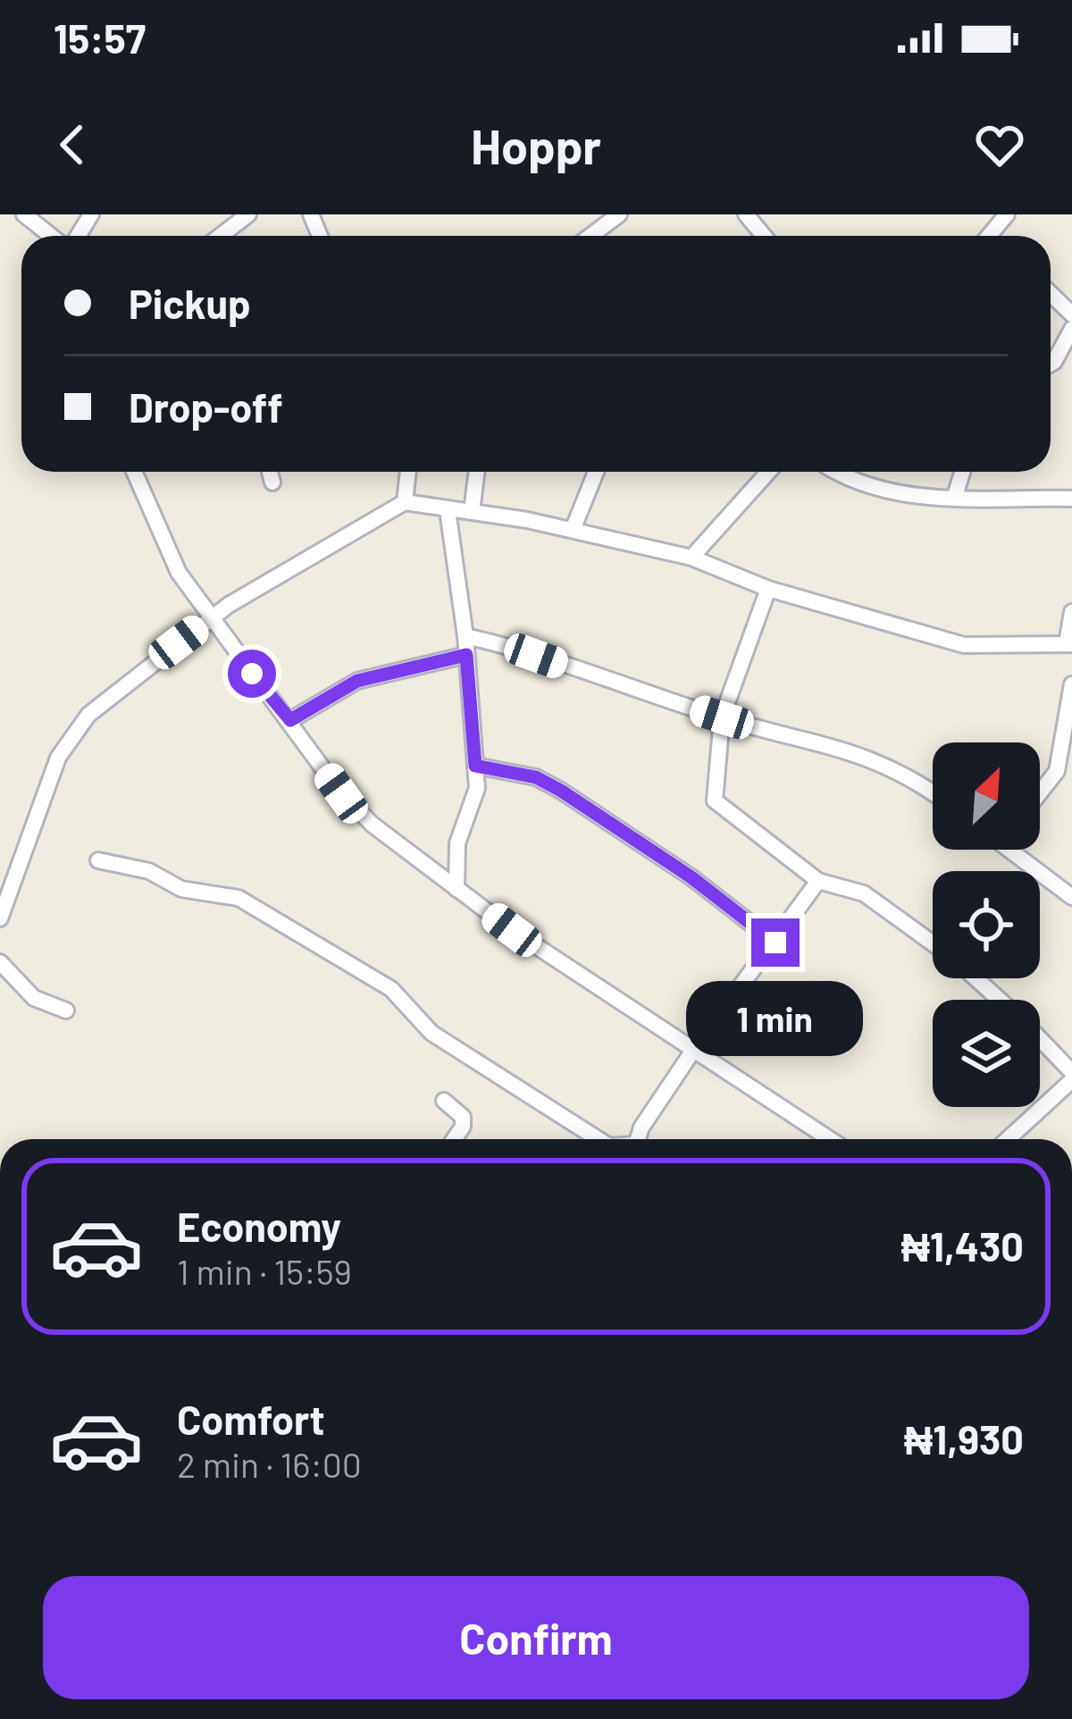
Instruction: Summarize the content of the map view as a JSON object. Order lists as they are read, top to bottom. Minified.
{"north":"top right","page":{"status":"15:57","header":"Hoppr","banner":["Pickup","Drop-off"],"bubble":"1 min","list":[{"name":"Economy","note":"1 min · 15:59","value":"₦1,430"},{"name":"Comfort","note":"2 min · 16:00","value":"₦1,930"}],"buttons":"Confirm"}}
